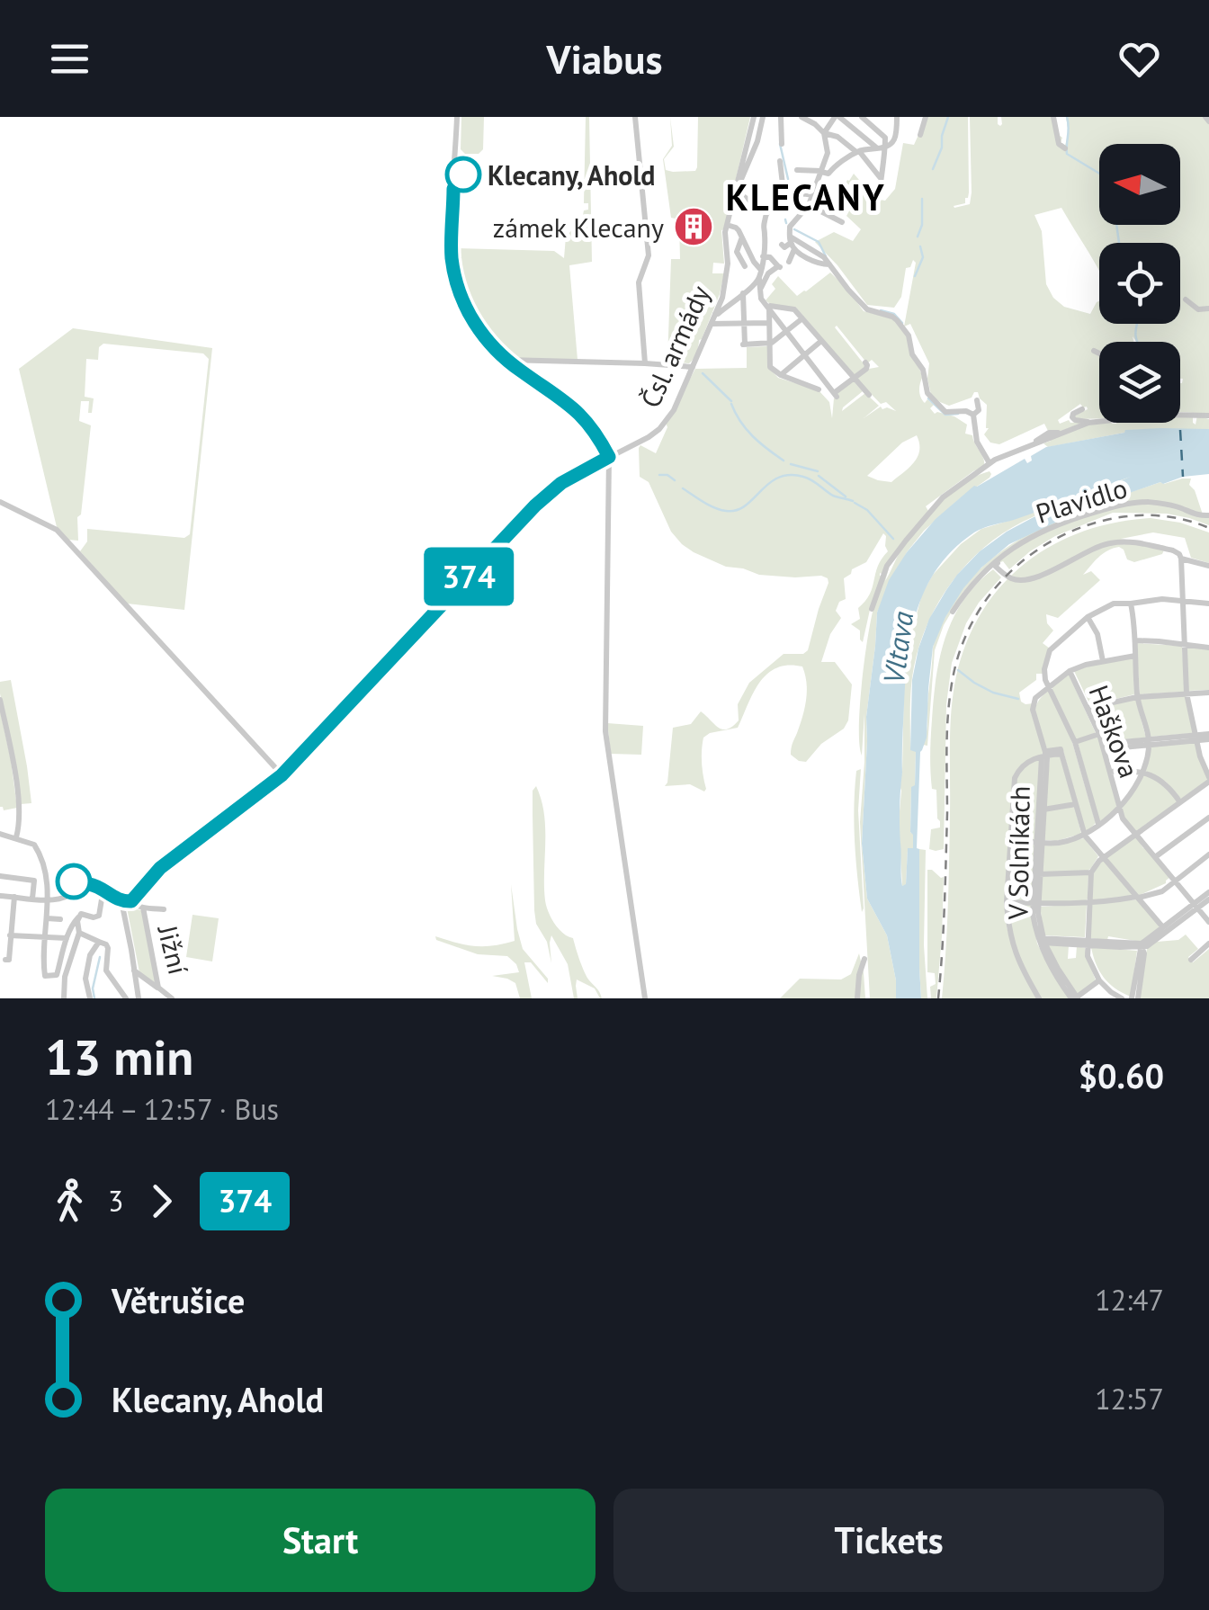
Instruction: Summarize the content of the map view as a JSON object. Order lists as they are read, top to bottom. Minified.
{"streets":{"street":["Čsl. armády","Plavidlo","Haškova","V Solníkách","Jižní"]},"districts":["KLECANY"],"water":["Vltava"],"places":{"other":["Klecany, Ahold"],"building":["zámek Klecany"]},"lines":["bus line 374"],"north":"left","page":{"header":"Viabus","on_map":"374","heading":["13 min","12:44 – 12:57 · Bus","$0.60"],"legs":["3","374"],"list":[{"name":"Větrušice","value":"12:47"},{"name":"Klecany, Ahold","value":"12:57"}],"buttons":["Start","Tickets"]}}
